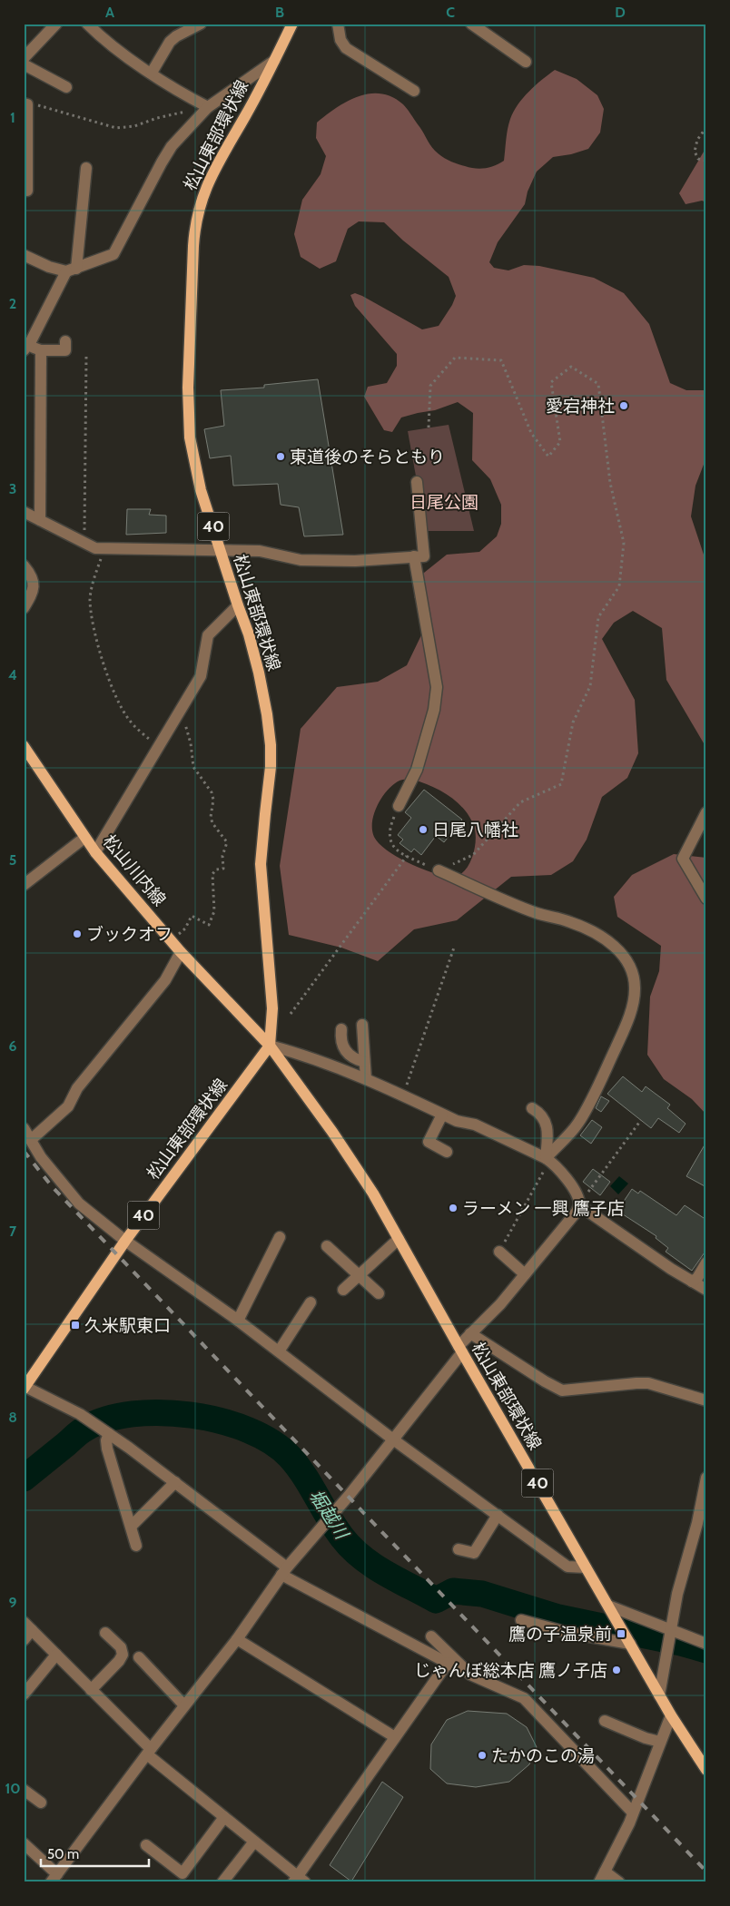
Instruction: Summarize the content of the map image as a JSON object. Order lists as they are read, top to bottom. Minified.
{"streets":{"main road":["松山東部環状線","40","松山川内線"]},"crossings":[["松山東部環状線","松山川内線"]],"water":["堀越川"],"parks":["日尾公園"],"places":{"other":["愛宕神社","東道後のそらともり","日尾八幡社","ブックオフ","ラーメン 一興 鷹子店","じゃんぼ総本店 鷹ノ子店","たかのこの湯"],"transit":["久米駅東口","鷹の子温泉前"]},"scale_bar":"50 m","grid":{"columns":["A","B","C","D"],"rows":["1","2","3","4","5","6","7","8","9","10"]}}
